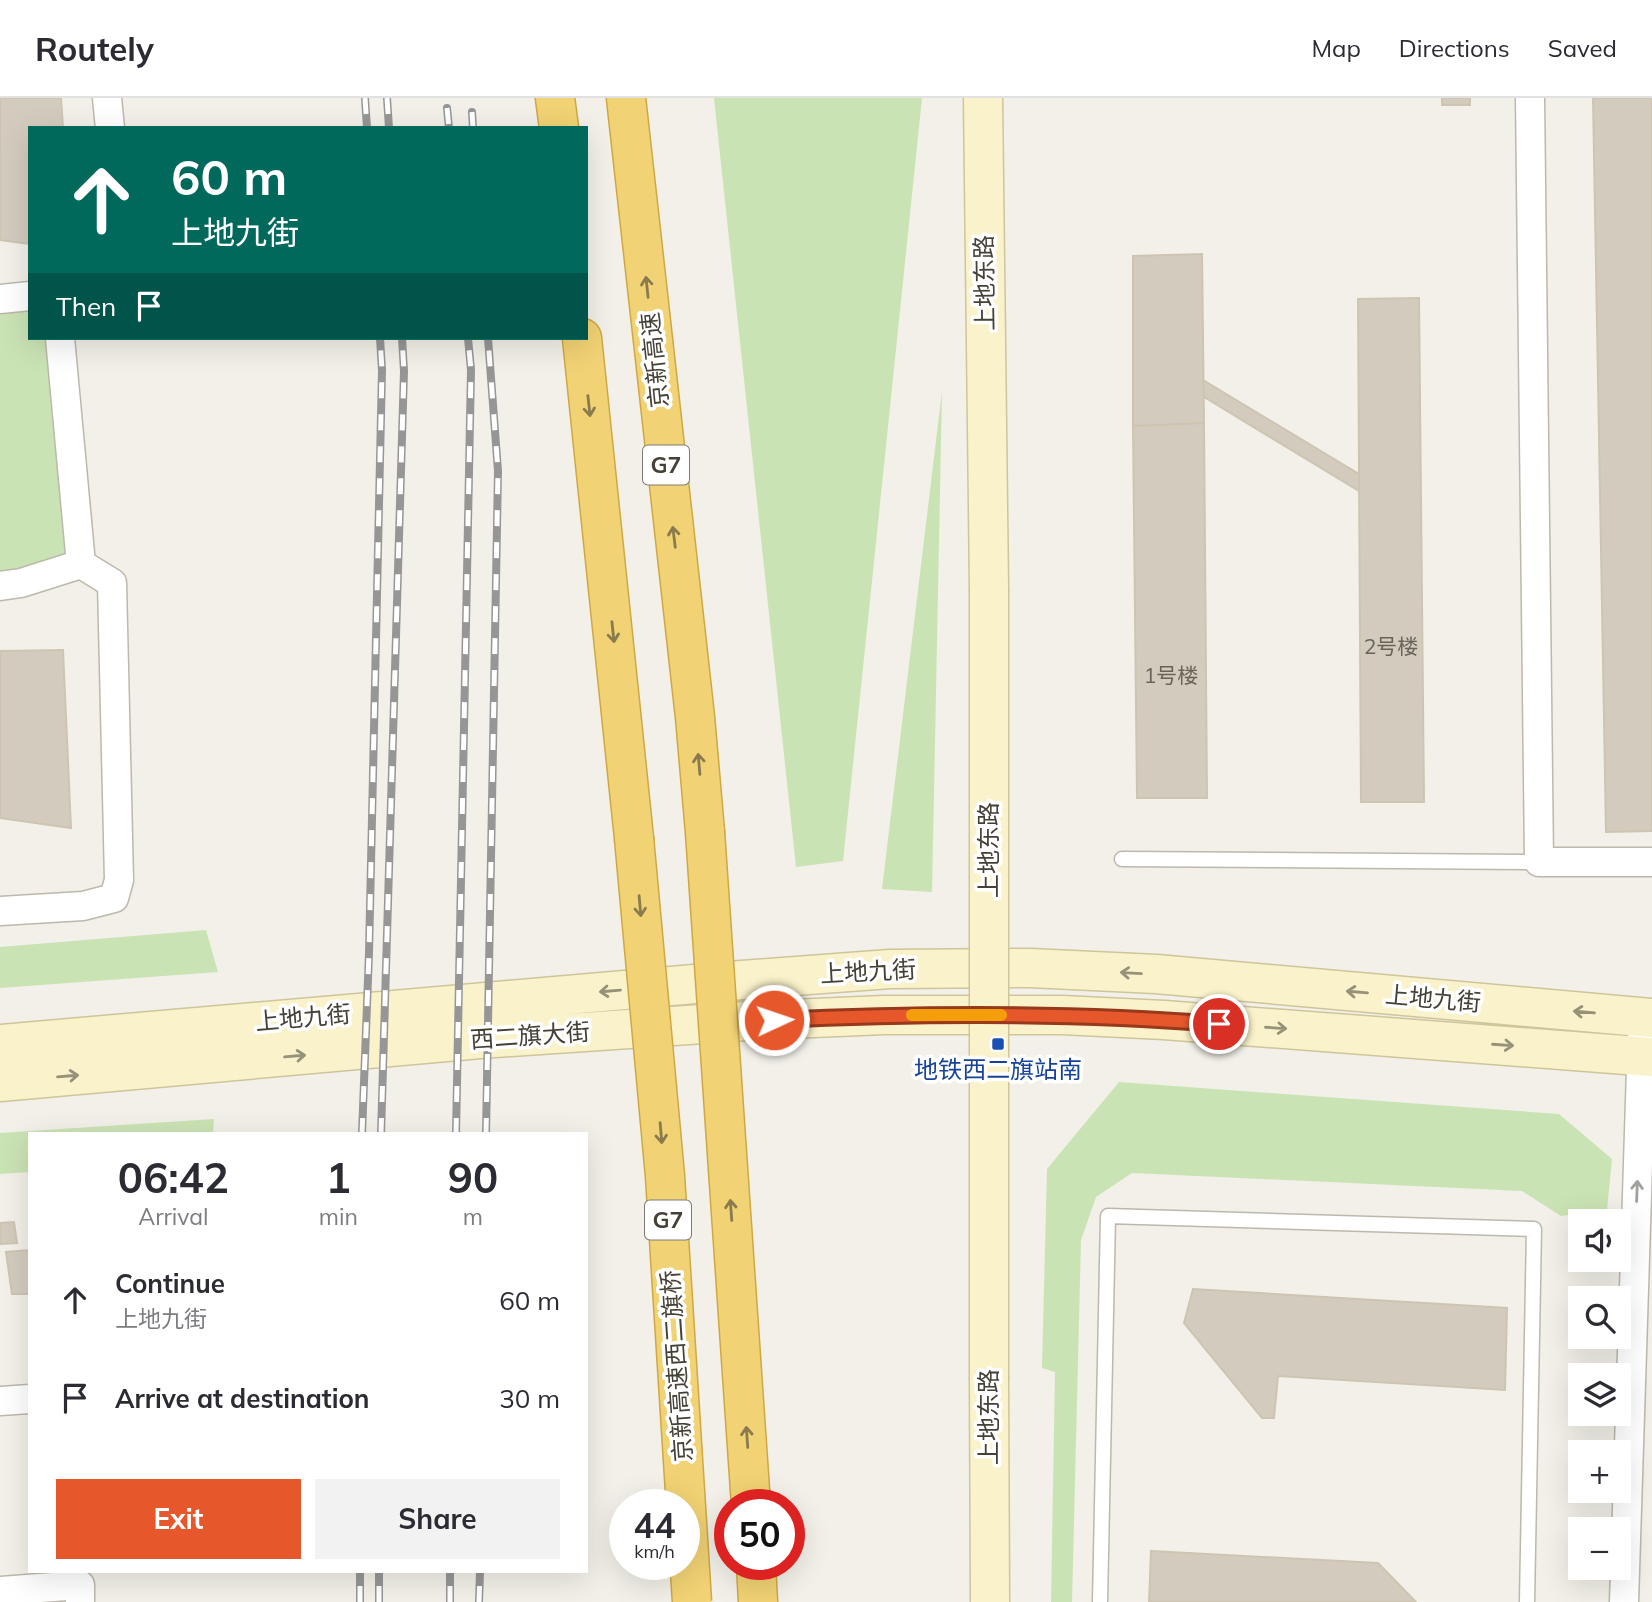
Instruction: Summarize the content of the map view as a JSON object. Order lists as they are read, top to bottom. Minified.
{"streets":{"highway":["京新高速","G7","京新高速西二旗桥"],"main road":["上地东路","上地九街","西二旗大街"]},"crossings":[["上地九街","西二旗大街"]],"one_way":["京新高速","西二旗大街","京新高速西二旗桥"],"places":{"transit":["地铁西二旗站南"]},"house_numbers":["2号楼","1号楼"],"page":{"header":"Routely","nav":["Map","Directions","Saved"],"turn":["60 m","上地九街"],"then":"Then","eta":["06:42","Arrival","1","min","90","m"],"map_buttons":["+","−"],"list":[{"name":"Continue","note":"上地九街","value":"60 m"},{"name":"Arrive at destination","value":"30 m"}],"buttons":["Exit","Share"],"speed":"44 km/h","limit":"50"}}
